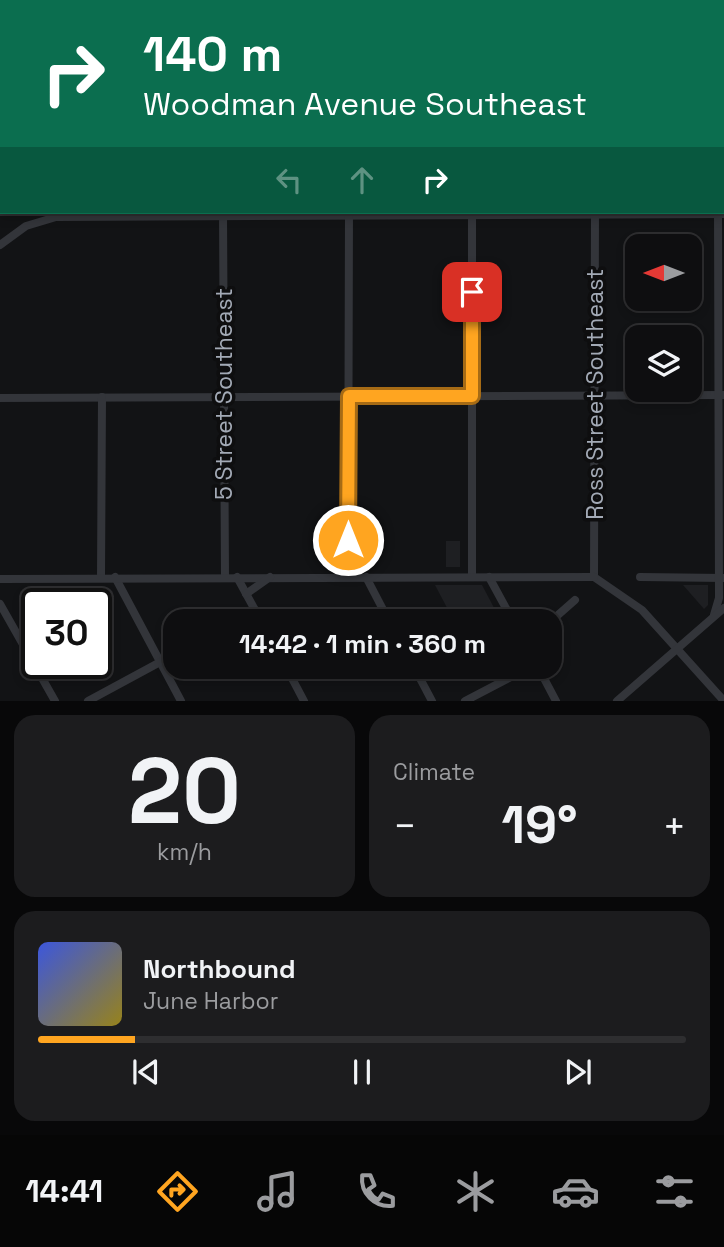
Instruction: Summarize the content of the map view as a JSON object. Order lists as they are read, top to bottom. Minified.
{"streets":{"street":["5 Street Southeast","Ross Street Southeast"]},"north":"left","page":{"turn":["140 m","Woodman Avenue Southeast"],"limit":"30","trip":"14:42 · 1 min · 360 m","tile":[["20","km/h"],"Climate"],"heat":["−","19°","+"],"song":["Northbound","June Harbor"],"tabs":"14:41"}}
